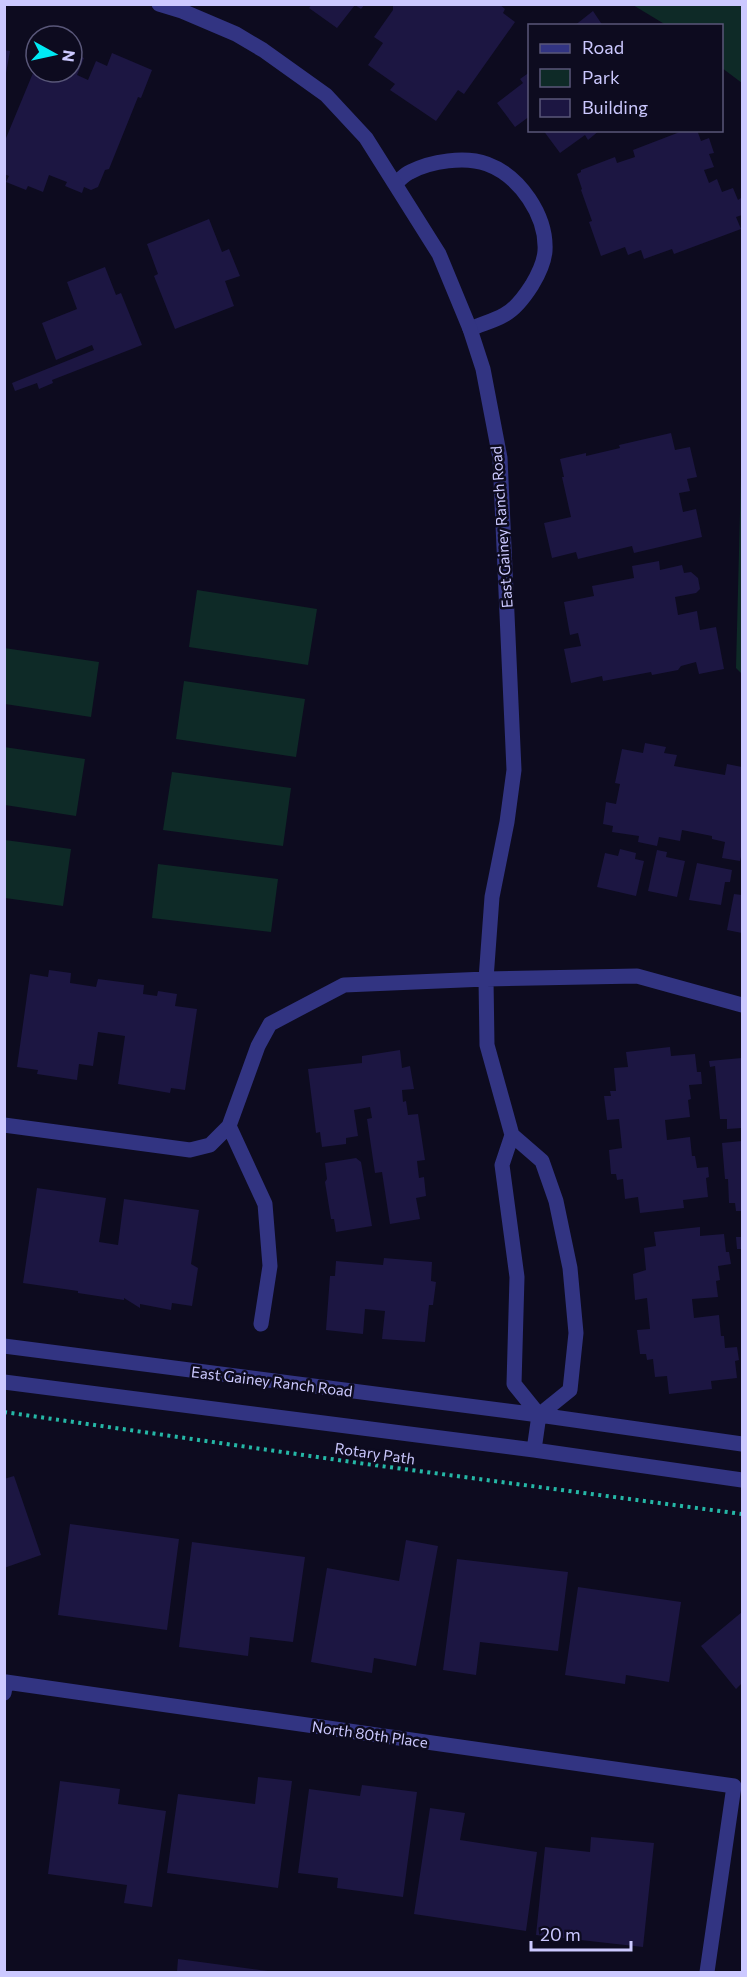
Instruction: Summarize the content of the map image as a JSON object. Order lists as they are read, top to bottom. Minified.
{"streets":{"street":["East Gainey Ranch Road","North 80th Place"],"path":["Rotary Path"]},"legend":["Road","Park","Building"],"scale_bar":"20 m","north":"right"}
